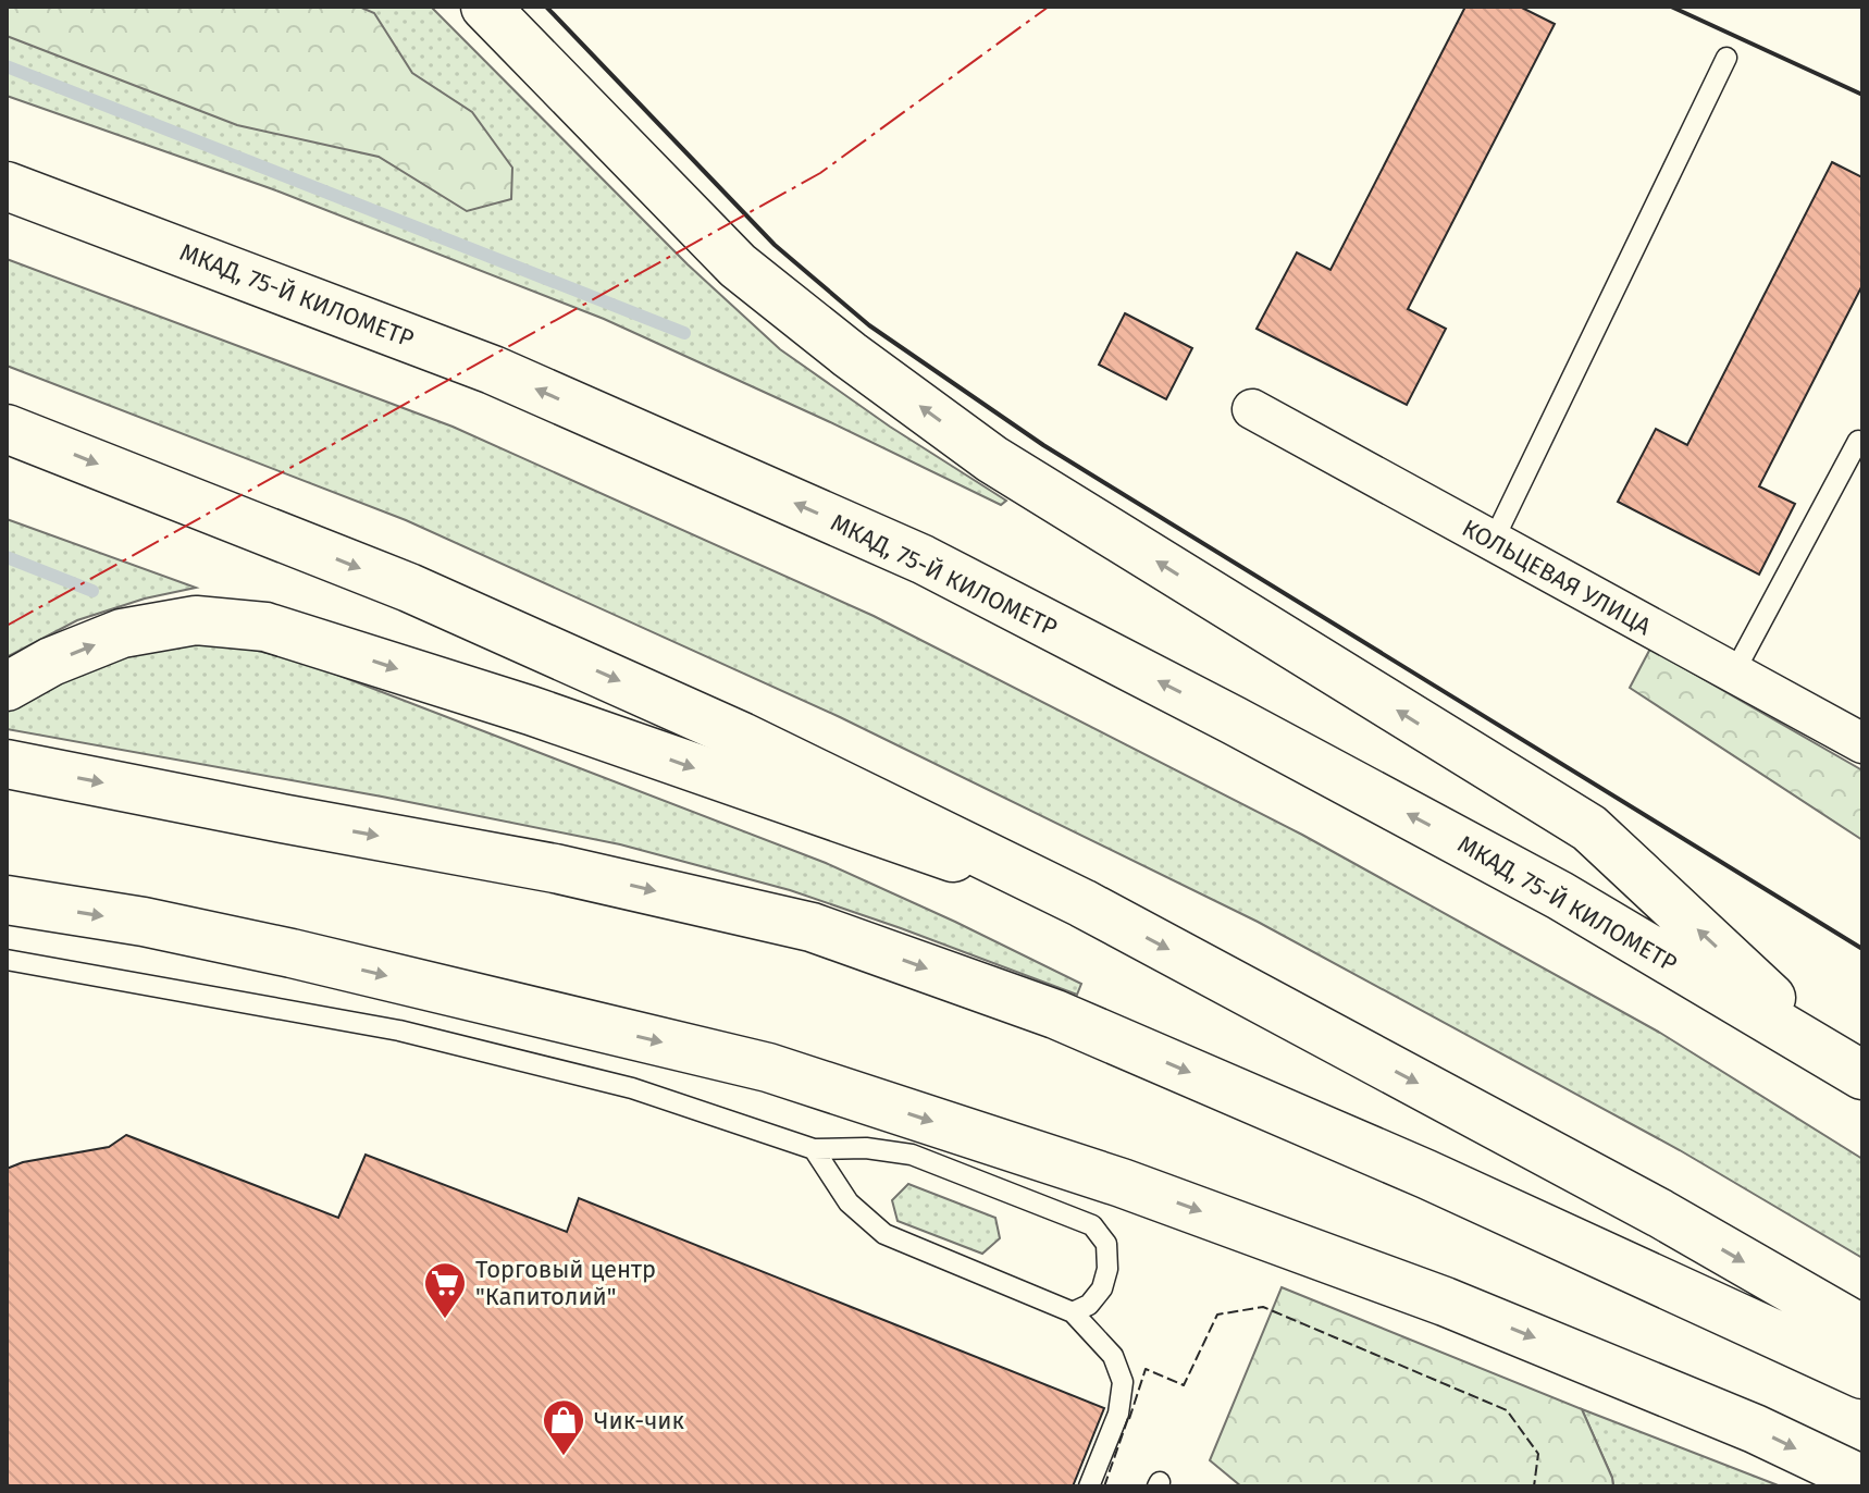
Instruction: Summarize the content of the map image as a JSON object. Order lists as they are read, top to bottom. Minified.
{"streets":{"main road":["МКАД, 75-Й КИЛОМЕТР"],"street":["КОЛЬЦЕВАЯ УЛИЦА"]},"places":{"supermarket":["Торговый центр \"Капитолий\""],"shop":["Чик-чик"]}}
